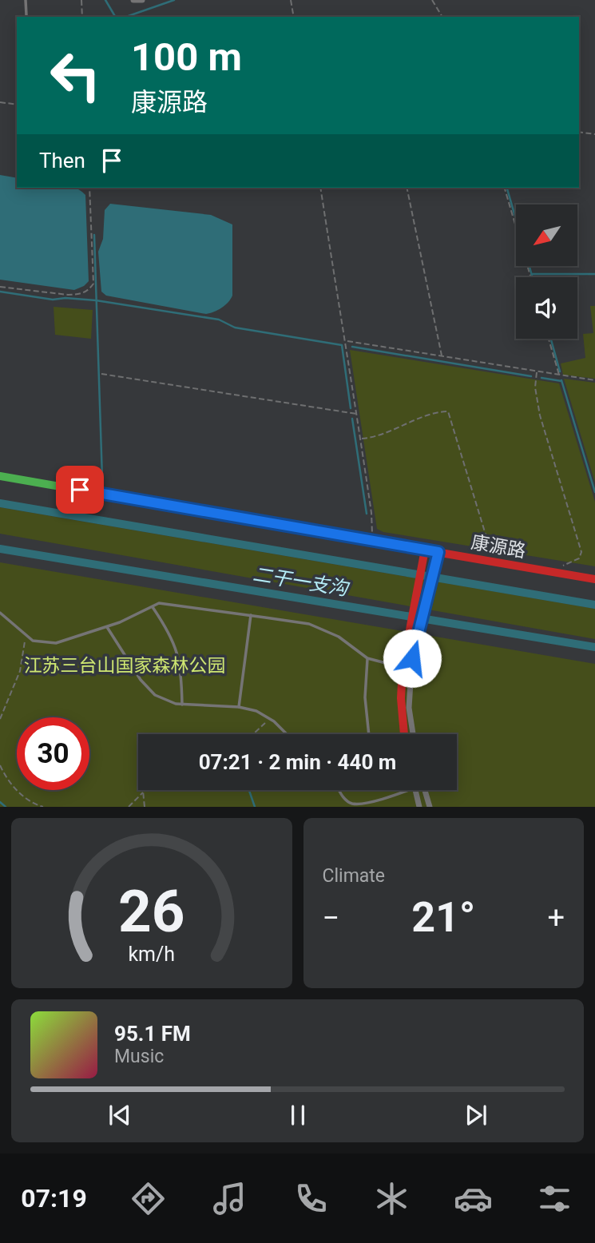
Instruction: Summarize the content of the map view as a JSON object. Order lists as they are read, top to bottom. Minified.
{"streets":{"street":["康源路"]},"water":["二干一支沟"],"parks":["江苏三台山国家森林公园"],"north":"bottom left","page":{"turn":["100 m","康源路"],"then":"Then","limit":"30","trip":"07:21 · 2 min · 440 m","tile":"Climate","heat":["−","21°","+"],"song":["95.1 FM","Music"],"tabs":"07:19","gauge":["26","km/h"]}}
